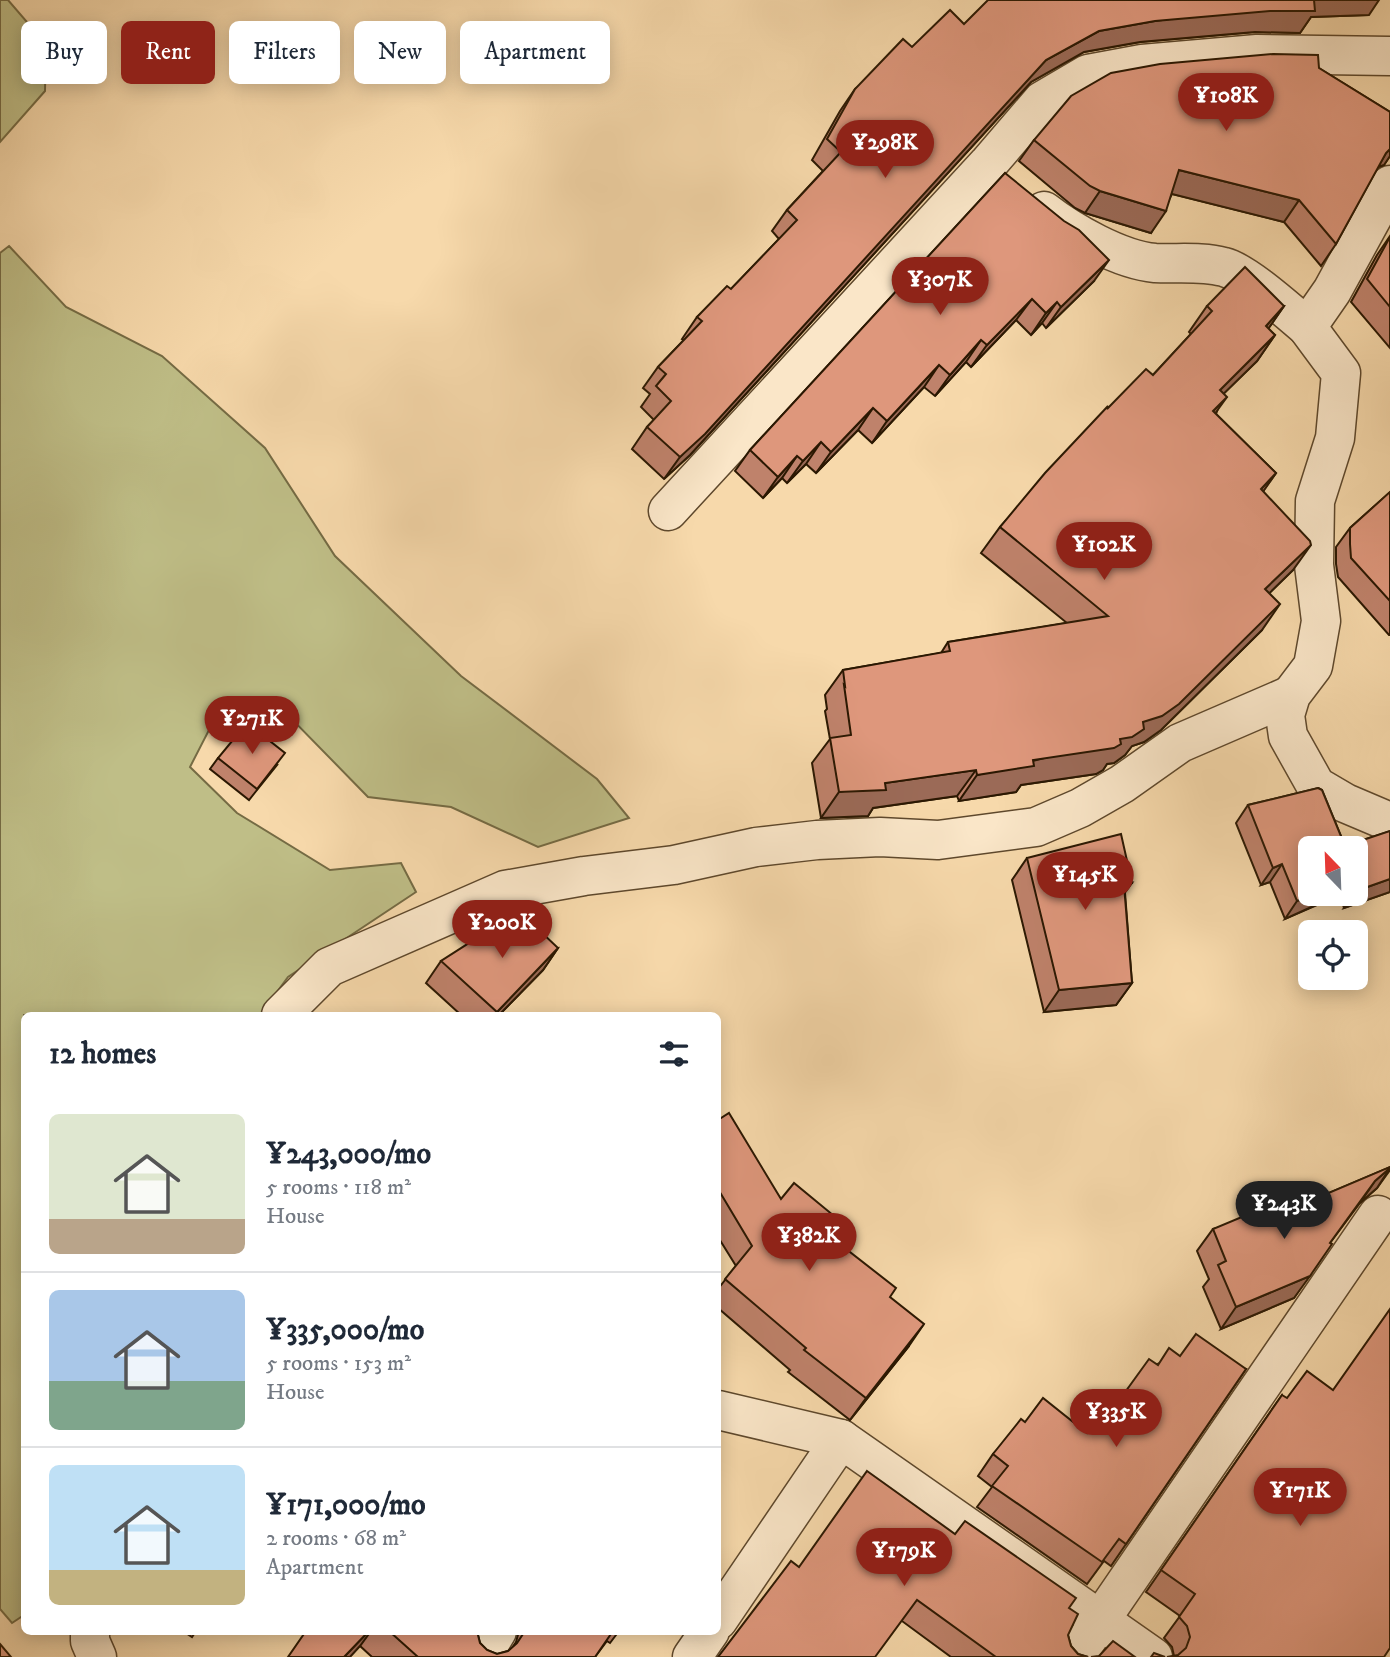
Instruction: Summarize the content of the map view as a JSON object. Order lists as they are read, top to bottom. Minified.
{"north":"top left","page":{"chip":["Buy","Rent","Filters","New","Apartment"],"price":["¥108K","¥298K","¥307K","¥102K","¥271K","¥145K","¥200K","¥243K","¥382K","¥335K","¥171K","¥179K"],"heading":"12 homes","list":[{"name":"¥243,000/mo","note":"5 rooms · 118 m² · House"},{"name":"¥335,000/mo","note":"5 rooms · 153 m² · House"},{"name":"¥171,000/mo","note":"2 rooms · 68 m² · Apartment"}]}}
